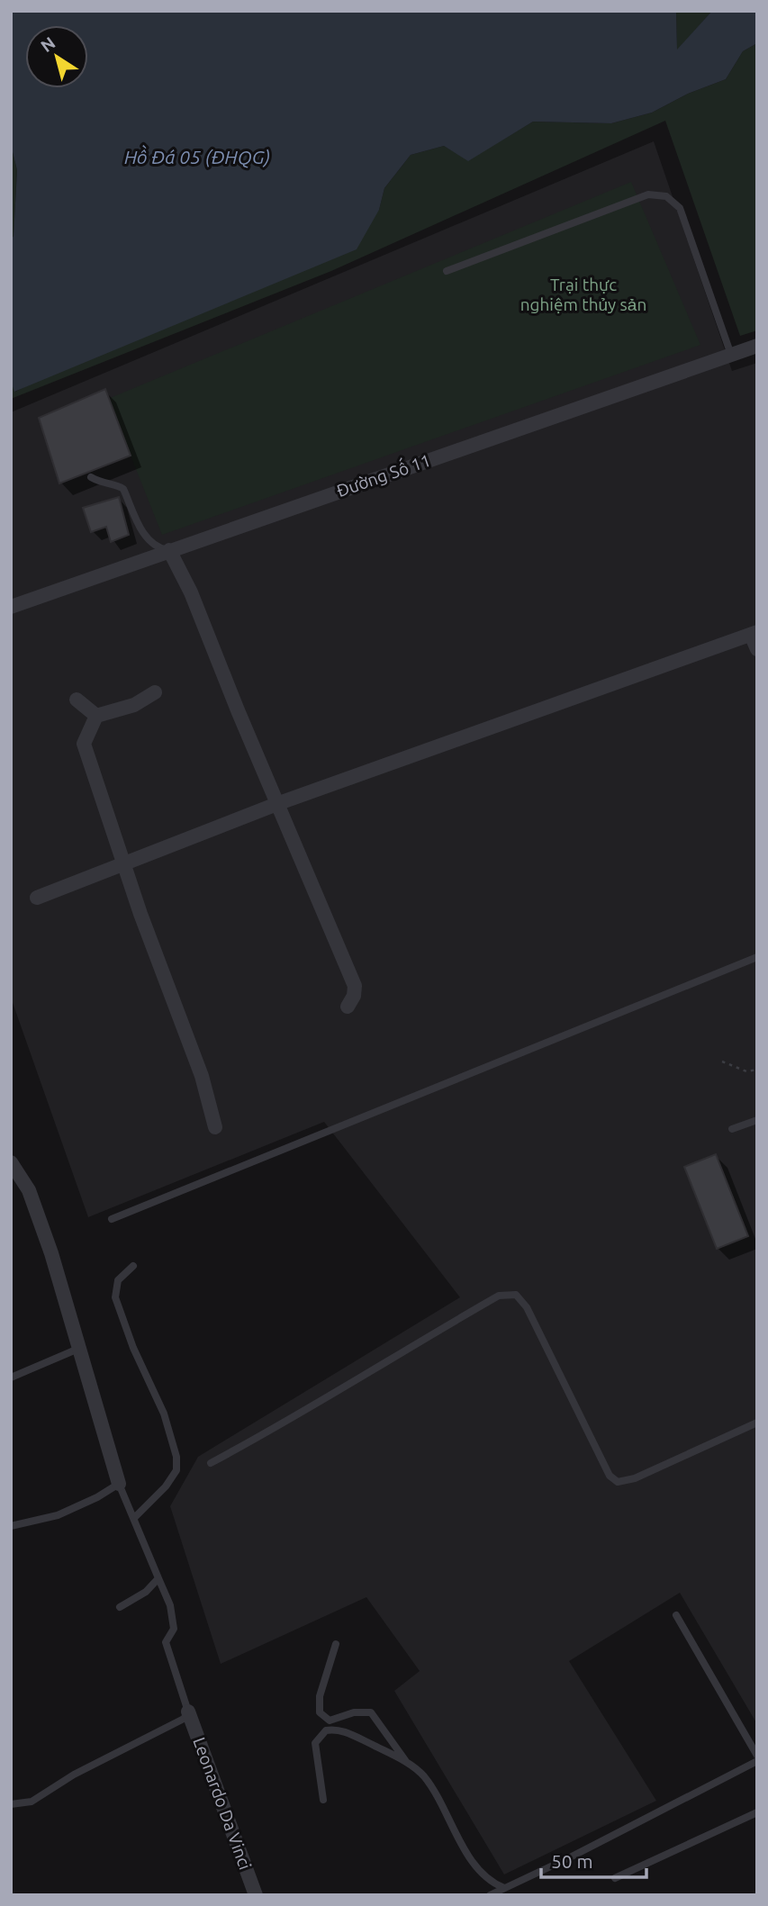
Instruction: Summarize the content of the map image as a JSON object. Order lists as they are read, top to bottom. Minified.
{"streets":{"street":["Đường Số 11","Leonardo Da Vinci"]},"water":["Hồ Đá 05 (ĐHQG)"],"parks":["Trại thực nghiệm thủy sản"],"scale_bar":"50 m","north":"top left"}
